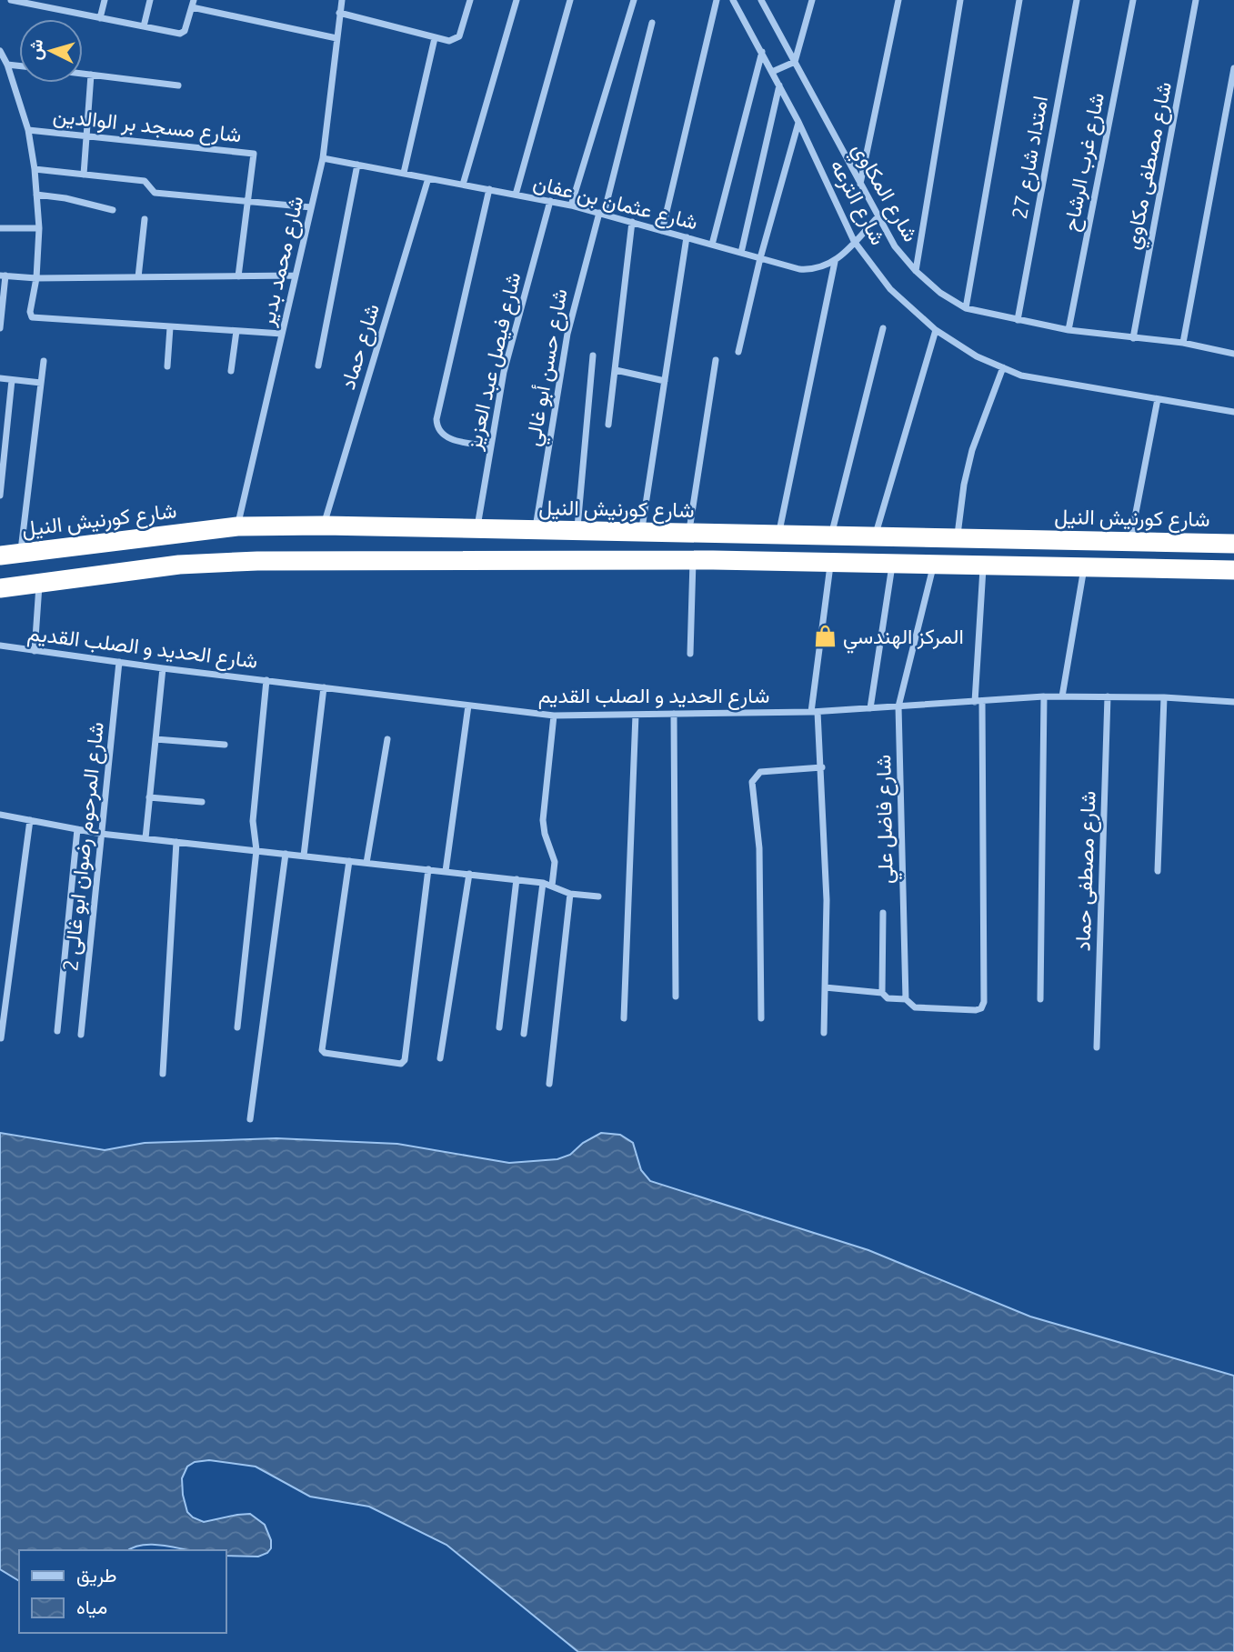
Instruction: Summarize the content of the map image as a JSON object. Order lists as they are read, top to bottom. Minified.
{"streets":{"highway":["شارع كورنيش النيل"],"street":["شارع مسجد بر الوالدين","امتداد شارع 27","شارع غرب الرشاح","شارع مصطفى مكاوي","شارع المكاوي","شارع عثمان بن عفان","شارع الترعه","شارع محمد بدير","شارع حماد","شارع فيصل عبد العزيز","شارع حسن أبو غالي","شارع الحديد و الصلب القديم","شارع فاضل علي","شارع المرحوم رضوان ابو غالى 2","شارع مصطفى حماد"]},"crossings":[["امتداد شارع 27","شارع المكاوي"],["شارع غرب الرشاح","شارع المكاوي"],["شارع مصطفى مكاوي","شارع المكاوي"],["شارع عثمان بن عفان","شارع محمد بدير"],["شارع عثمان بن عفان","شارع حماد"],["شارع عثمان بن عفان","شارع فيصل عبد العزيز"],["شارع عثمان بن عفان","شارع حسن أبو غالي"],["شارع محمد بدير","شارع كورنيش النيل"],["شارع حماد","شارع كورنيش النيل"],["شارع فيصل عبد العزيز","شارع كورنيش النيل"],["شارع حسن أبو غالي","شارع كورنيش النيل"],["شارع الحديد و الصلب القديم","شارع فاضل علي"],["شارع الحديد و الصلب القديم","شارع المرحوم رضوان ابو غالى 2"],["شارع الحديد و الصلب القديم","شارع مصطفى حماد"]],"places":{"shop":["المركز الهندسي"]},"legend":["طريق","مياه"],"north":"left"}
